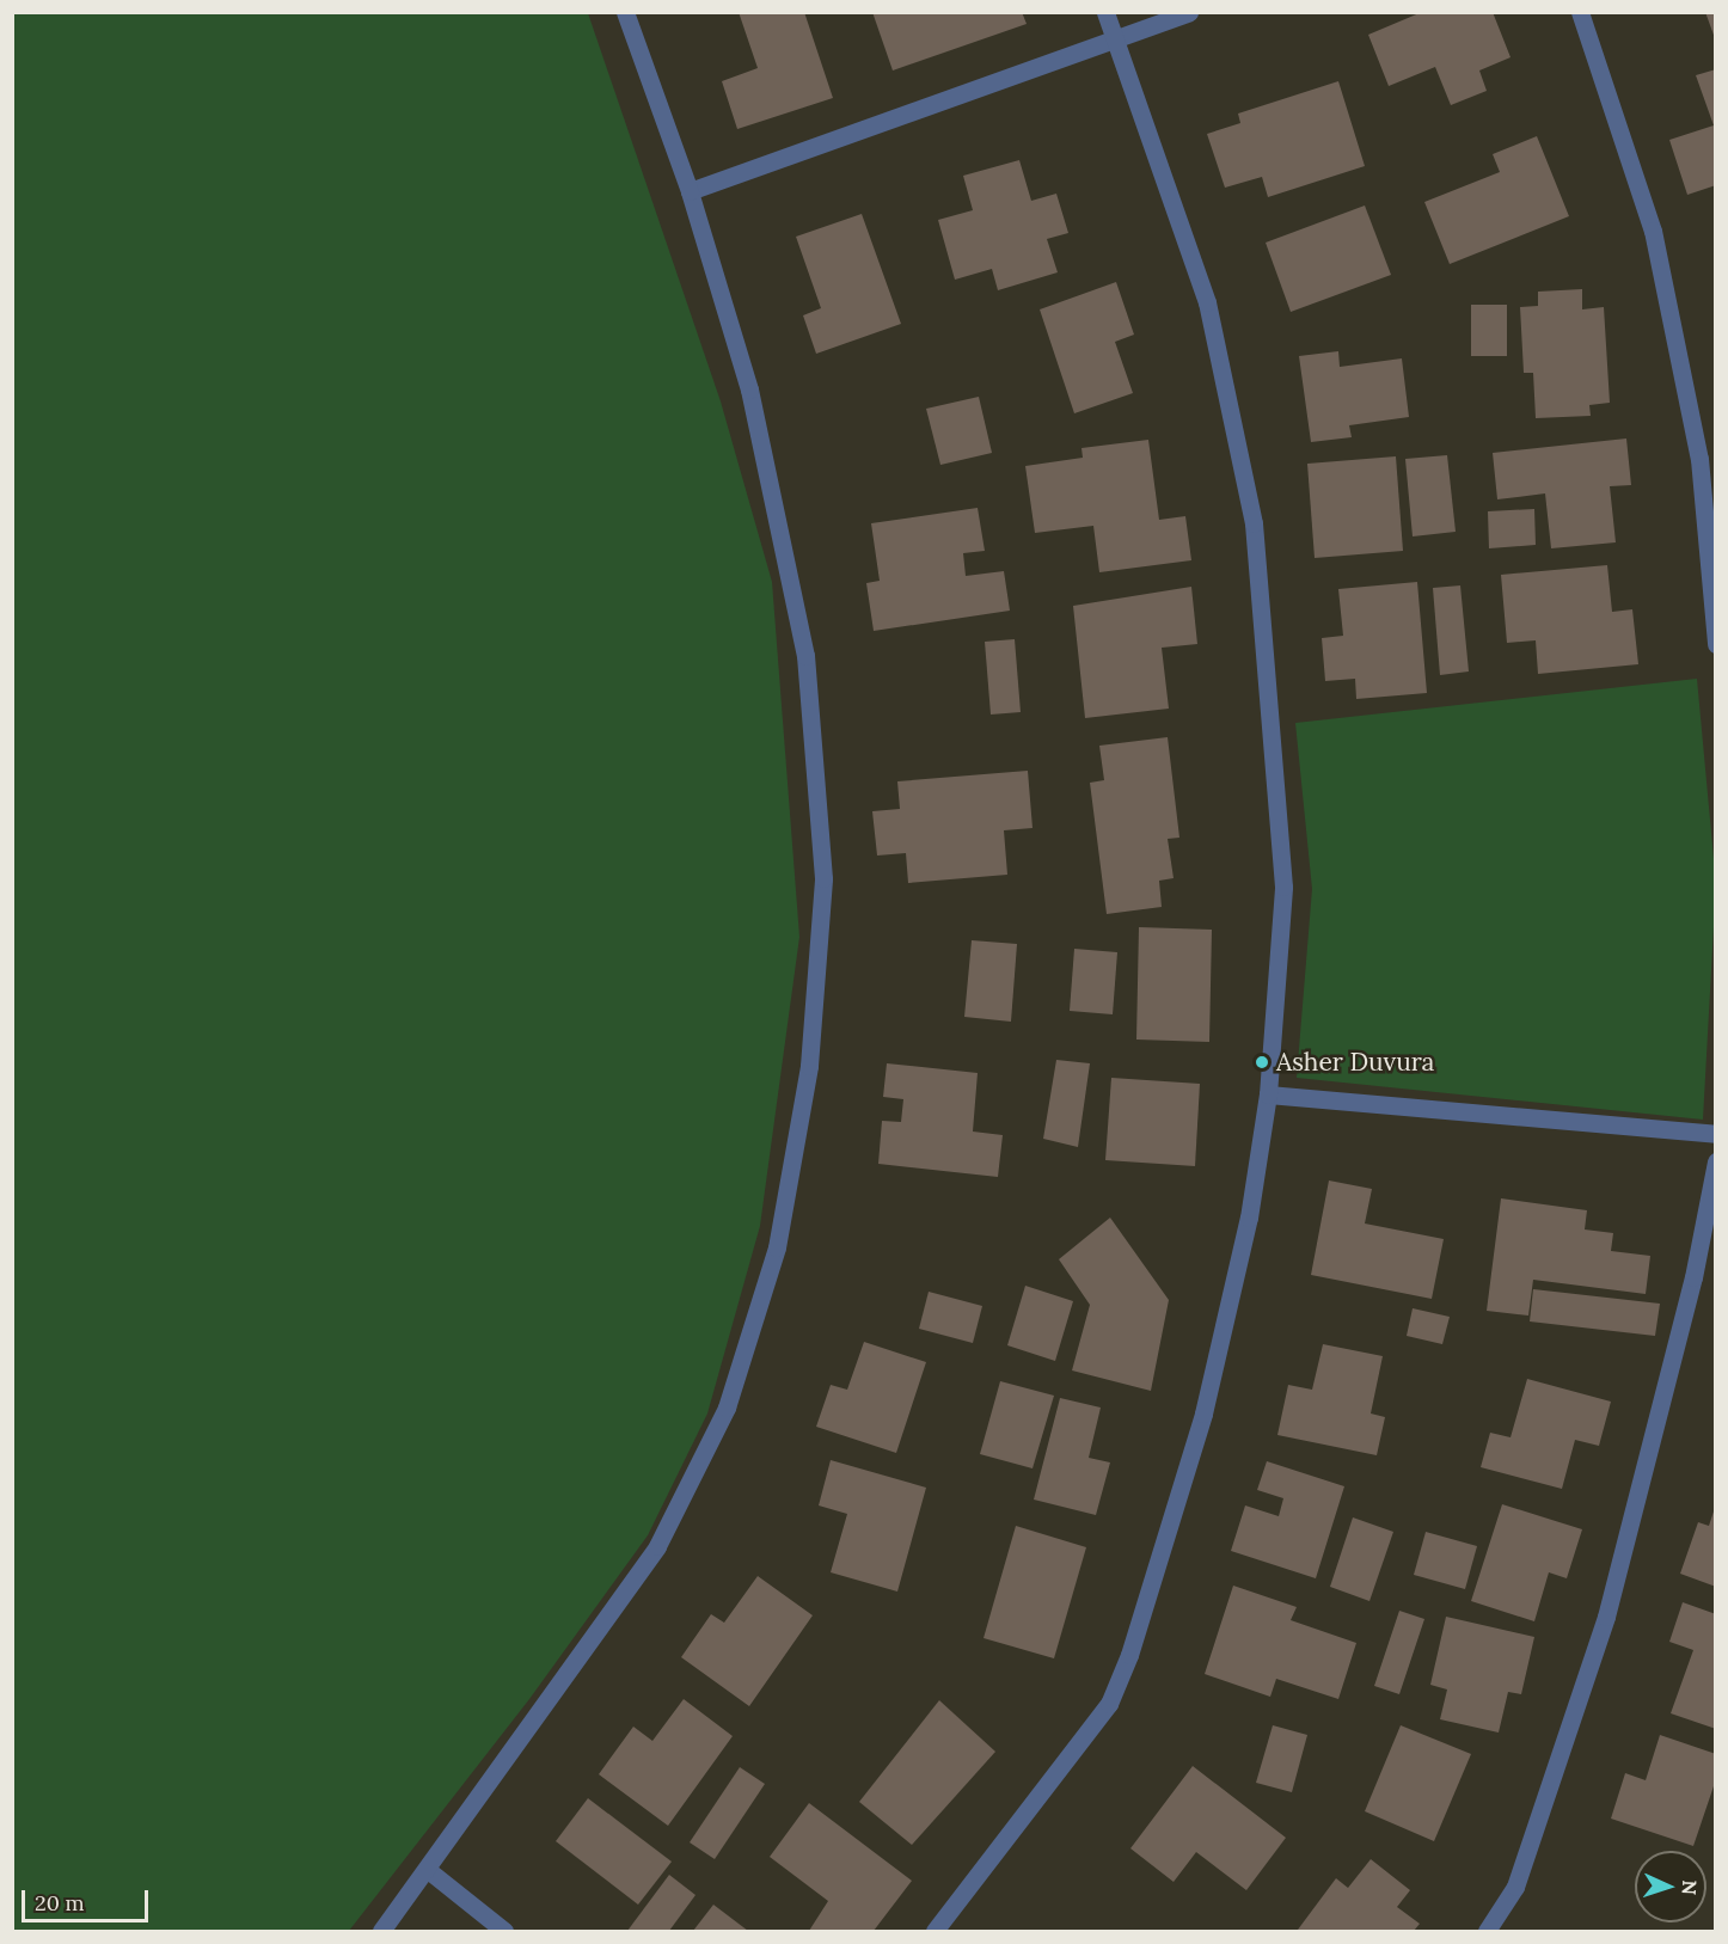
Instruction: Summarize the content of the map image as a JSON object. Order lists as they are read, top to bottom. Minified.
{"places":["Asher Duvura"],"scale_bar":"20 m","north":"right"}
